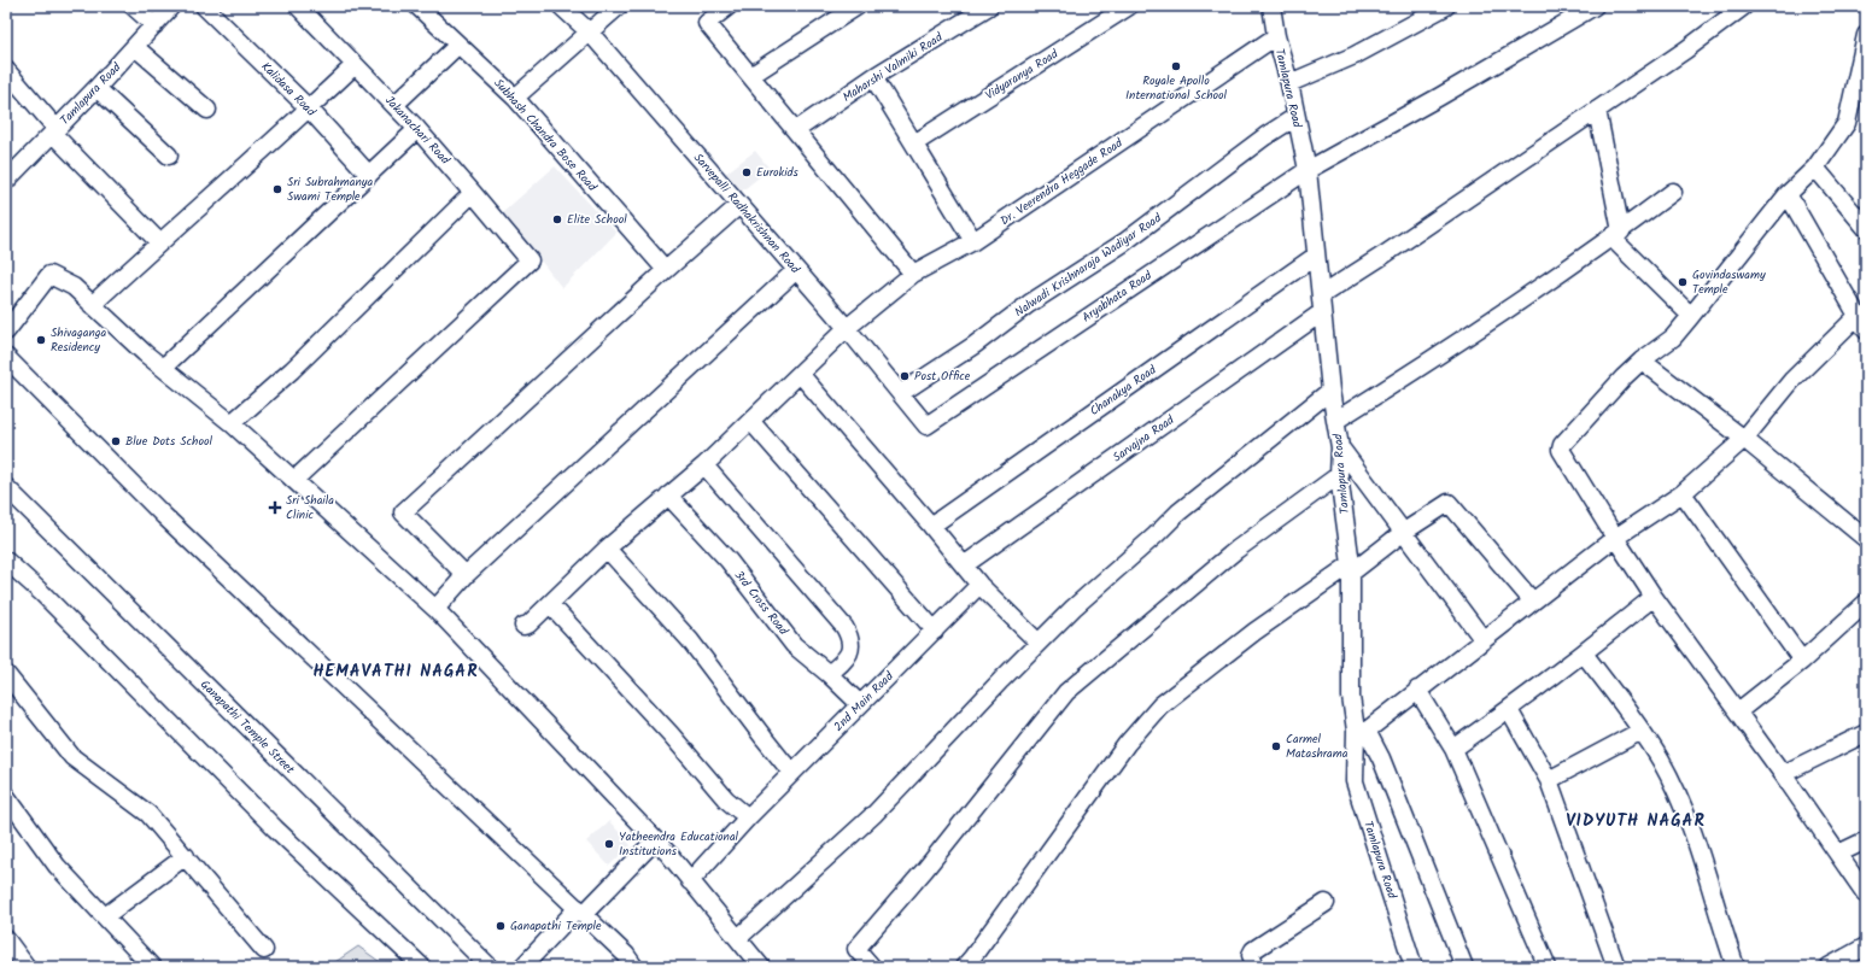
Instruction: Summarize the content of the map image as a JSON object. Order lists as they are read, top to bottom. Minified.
{"streets":{"street":["Maharshi Valmiki Road","Vidyaranya Road","Tamlapura Road","Kalidasa Road","Jakanachari Road","Subhash Chandra Bose Road","Dr. Veerendra Heggade Road","Sarvepalli Radhakrishnan Road","Nalwadi Krishnaraja Wadiyar Road","Aryabhata Road","Chanakya Road","Sarvajna Road","3rd Cross Road","2nd Main Road","Ganapathi Temple Street"]},"crossings":[["Tamlapura Road","Dr. Veerendra Heggade Road"],["Tamlapura Road","Nalwadi Krishnaraja Wadiyar Road"],["Tamlapura Road","Aryabhata Road"],["Tamlapura Road","Chanakya Road"],["Tamlapura Road","Sarvajna Road"],["Dr. Veerendra Heggade Road","Sarvepalli Radhakrishnan Road"],["Dr. Veerendra Heggade Road","3rd Cross Road"],["Sarvepalli Radhakrishnan Road","Nalwadi Krishnaraja Wadiyar Road"],["Sarvepalli Radhakrishnan Road","Aryabhata Road"],["3rd Cross Road","2nd Main Road"]],"districts":["HEMAVATHI NAGAR","VIDYUTH NAGAR"],"places":{"other":["Royale Apollo International School","Eurokids","Sri Subrahmanya Swami Temple","Elite School","Govindaswamy Temple","Shivaganga Residency","Post Office","Blue Dots School","Carmel Matashrama","Yatheendra Educational Institutions","Ganapathi Temple"],"health":["Sri Shaila Clinic"]}}
